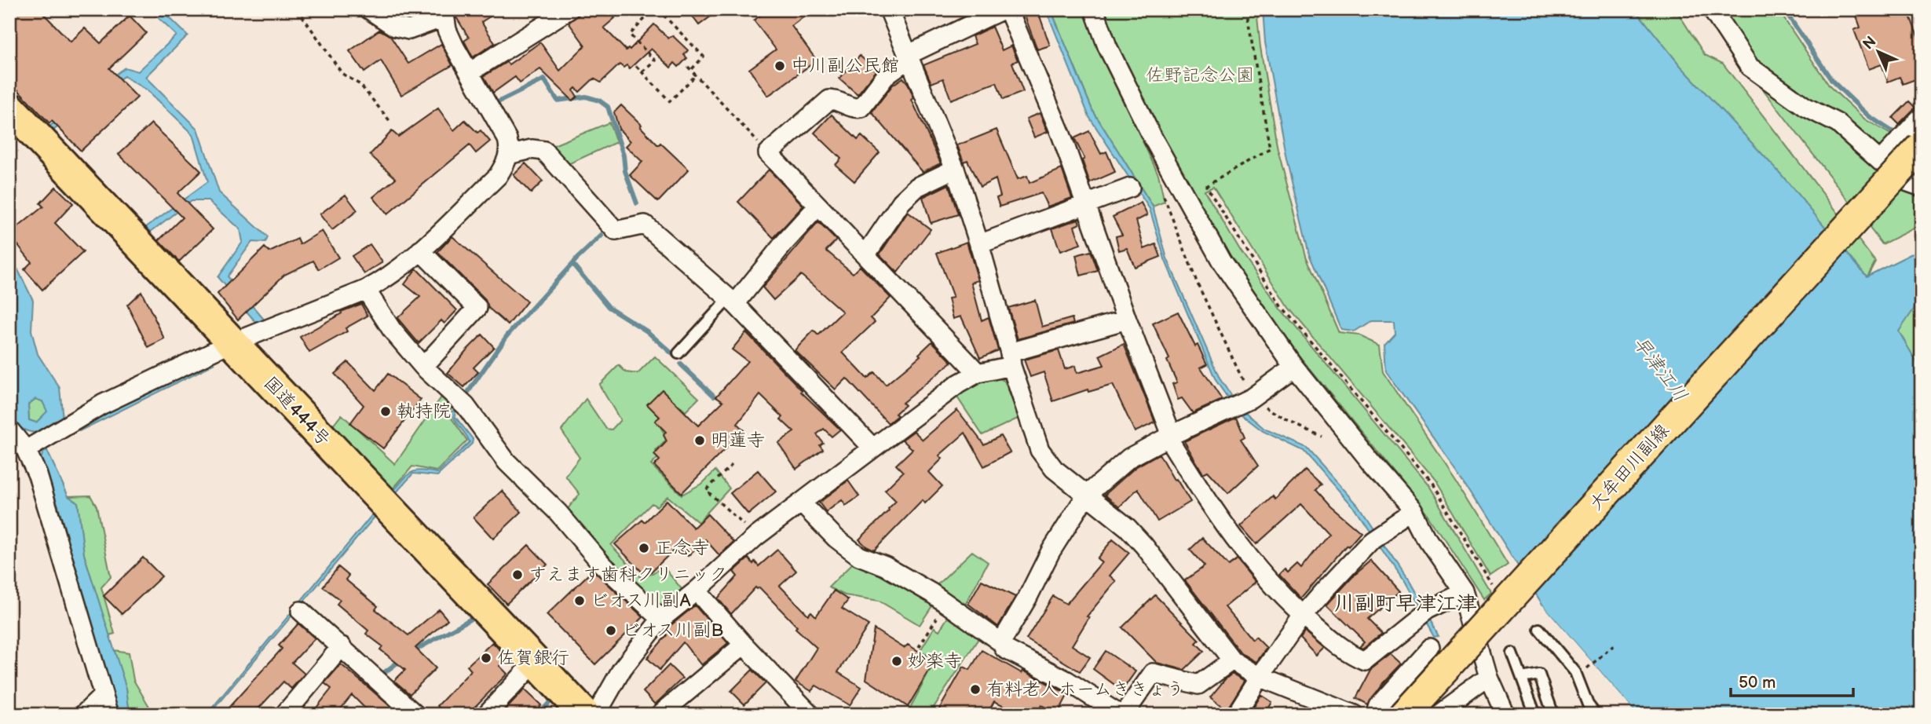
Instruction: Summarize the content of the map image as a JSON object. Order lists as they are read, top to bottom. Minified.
{"streets":{"highway":["国道444号"],"main road":["大牟田川副線"]},"districts":["川副町早津江津"],"water":["早津江川"],"parks":["佐野記念公園"],"places":["中川副公民館","執持院","明蓮寺","正念寺","すえます歯科クリニック","ビオス川副A","ビオス川副B","佐賀銀行","妙楽寺","有料老人ホームききょう"],"scale_bar":"50 m","north":"top left"}
